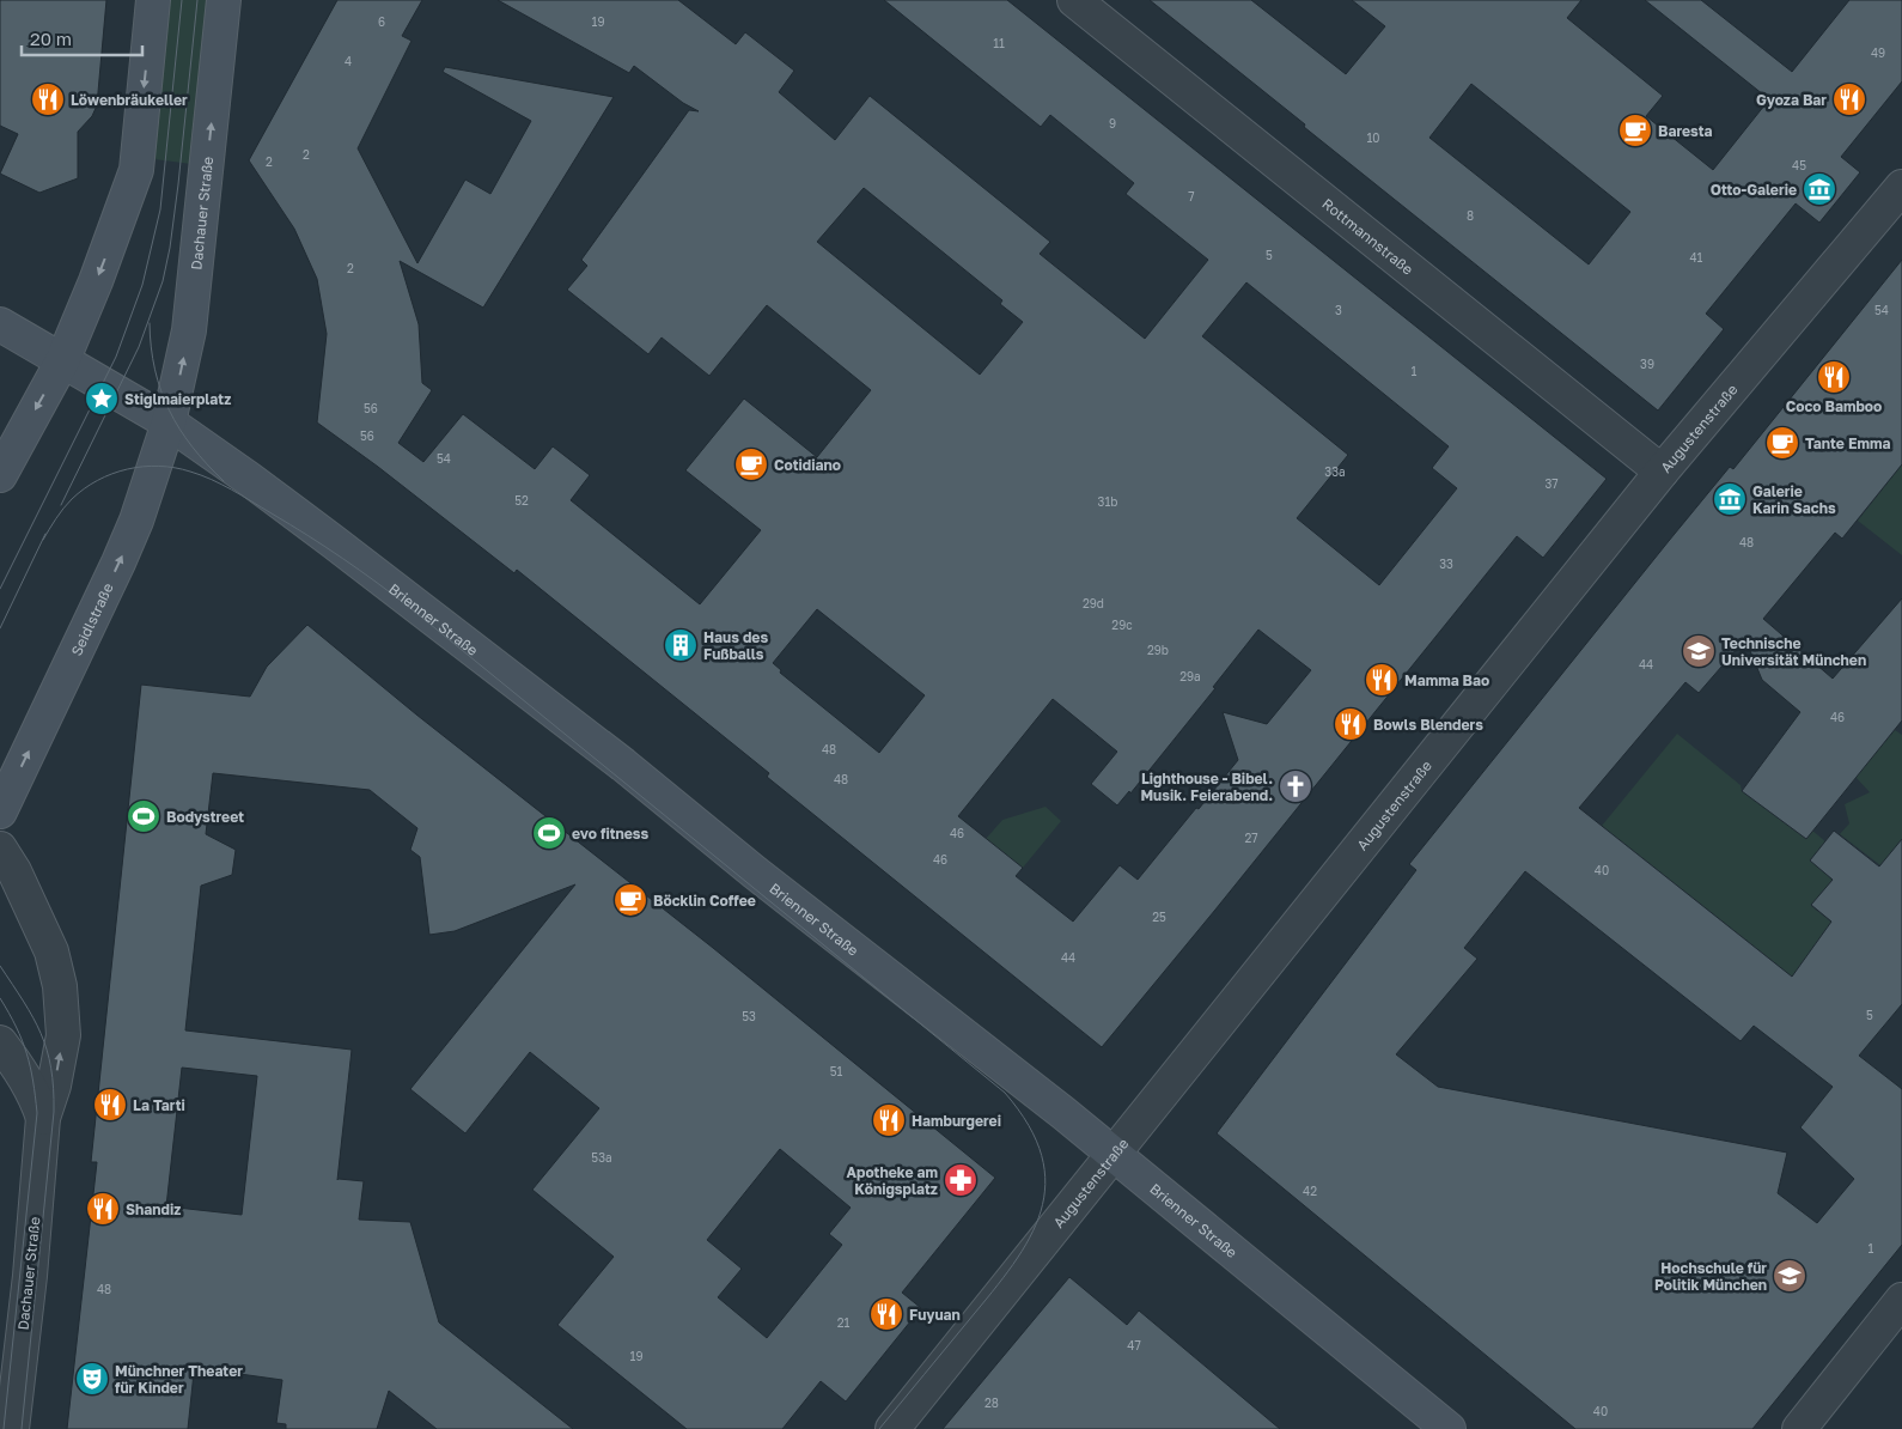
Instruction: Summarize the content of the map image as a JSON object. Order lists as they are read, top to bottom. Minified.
{"streets":{"main road":["Dachauer Straße","Seidlstraße","Brienner Straße"],"street":["Rottmannstraße","Augustenstraße"]},"crossings":[["Dachauer Straße","Seidlstraße"],["Dachauer Straße","Brienner Straße"],["Rottmannstraße","Augustenstraße"],["Augustenstraße","Brienner Straße"],["Seidlstraße","Brienner Straße"]],"one_way":["Seidlstraße"],"places":{"restaurant":["Löwenbräukeller","Gyoza Bar","Coco Bamboo","Mamma Bao","Bowls Blenders","La Tarti","Hamburgerei","Shandiz","Fuyuan"],"cafe":["Baresta","Tante Emma","Cotidiano","Böcklin Coffee"],"museum":["Otto-Galerie","Galerie Karin Sachs"],"place":["Stiglmaierplatz"],"building":["Haus des Fußballs"],"school or university":["Technische Universität München","Hochschule für Politik München"],"church":["Lighthouse - Bibel. Musik. Feierabend."],"sports":["Bodystreet","evo fitness"],"pharmacy":["Apotheke am Königsplatz"],"theatre":["Münchner Theater für Kinder"]},"house_numbers":["6","19","11","49","4","9","10","2","2","45","7","8","5","41","2","3","54","39","1","56","56","54","33a","37","52","31b","48","33","29d","29c","29b","44","29a","46","48","48","46","27","46","40","25","44","5","53","51","53a","42","1","48","21","47","19","28","40"],"scale_bar":"20 m"}
